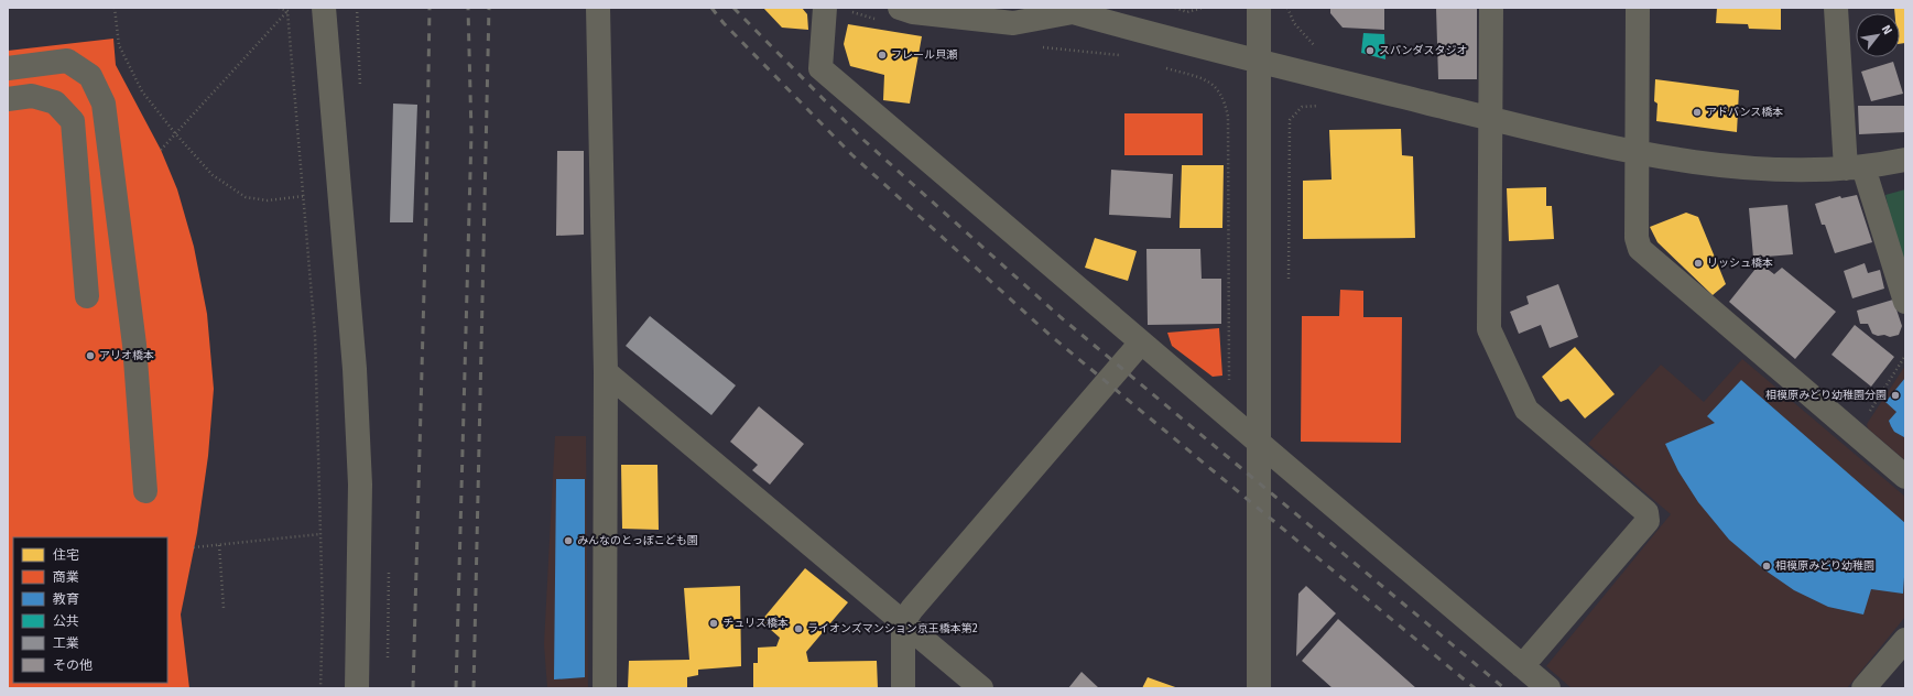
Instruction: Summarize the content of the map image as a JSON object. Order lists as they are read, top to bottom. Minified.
{"places":["スパンダスタジオ","フレール貝瀬","アドバンス橋本","リッシュ橋本","アリオ橋本","相模原みどり幼稚園分園","みんなのとっぽこども園","相模原みどり幼稚園","チュリス橋本","ライオンズマンション京王橋本第2"],"legend":["住宅","商業","教育","公共","工業","その他"],"north":"top right"}
